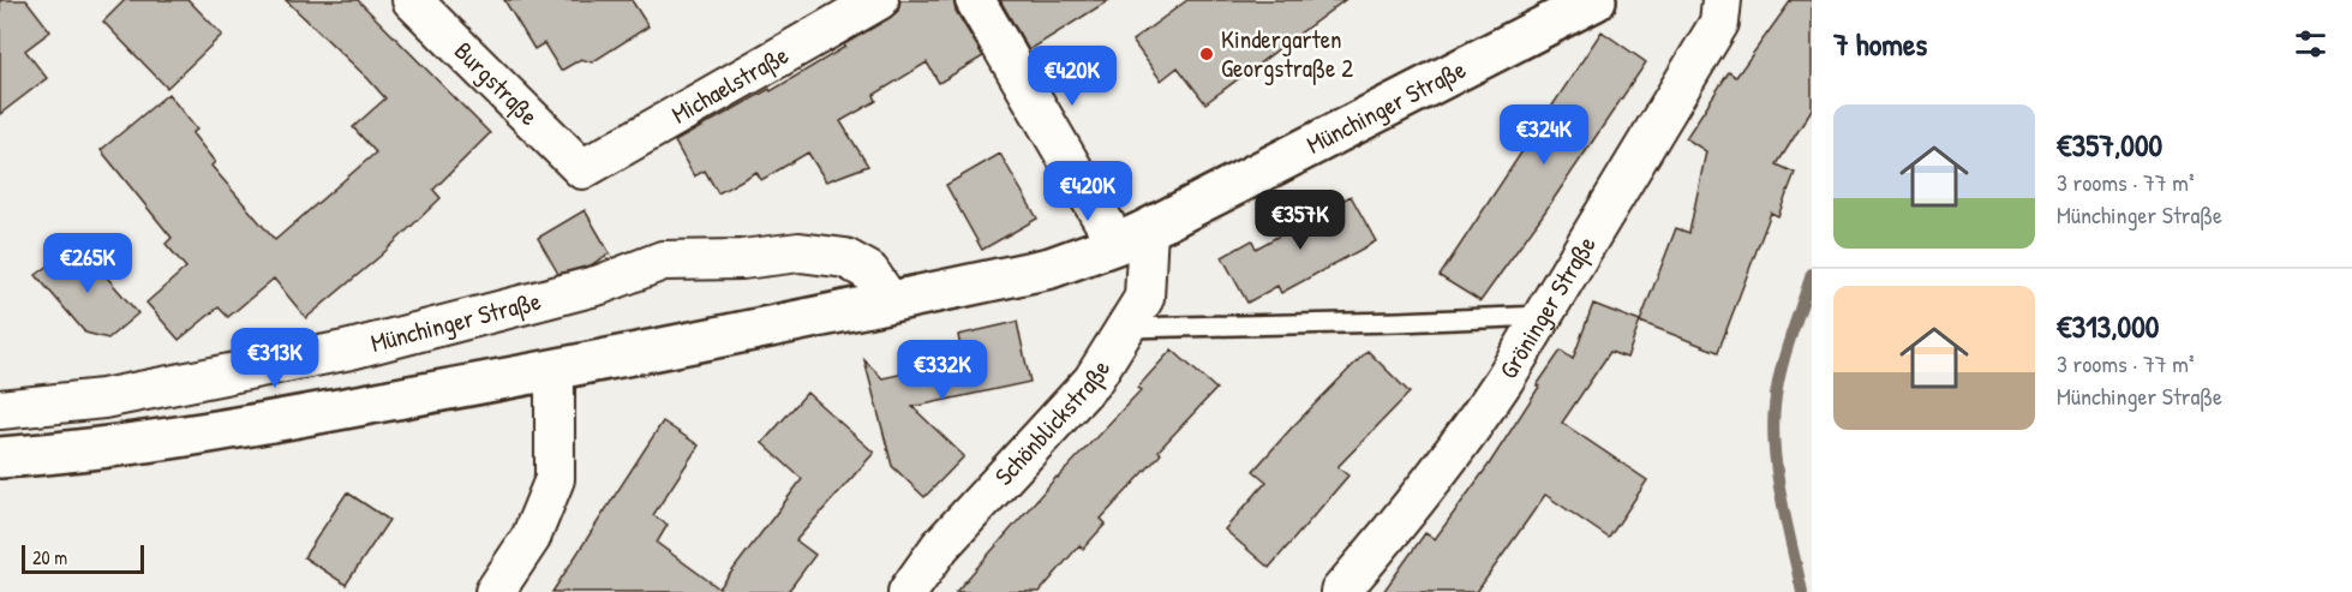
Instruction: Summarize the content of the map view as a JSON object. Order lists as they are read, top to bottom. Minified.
{"streets":{"main road":["Münchinger Straße"],"street":["Burgstraße","Michaelstraße","Gröninger Straße","Schönblickstraße"]},"crossings":[["Burgstraße","Michaelstraße"],["Münchinger Straße","Schönblickstraße"]],"places":["Kindergarten Georgstraße 2"],"scale_bar":"20 m","page":{"heading":"7 homes","price":["€420K","€324K","€420K","€357K","€265K","€313K","€332K"],"list":[{"name":"€357,000","note":"3 rooms · 77 m² · Münchinger Straße"},{"name":"€313,000","note":"3 rooms · 77 m² · Münchinger Straße"}],"scale":"20 m"}}
